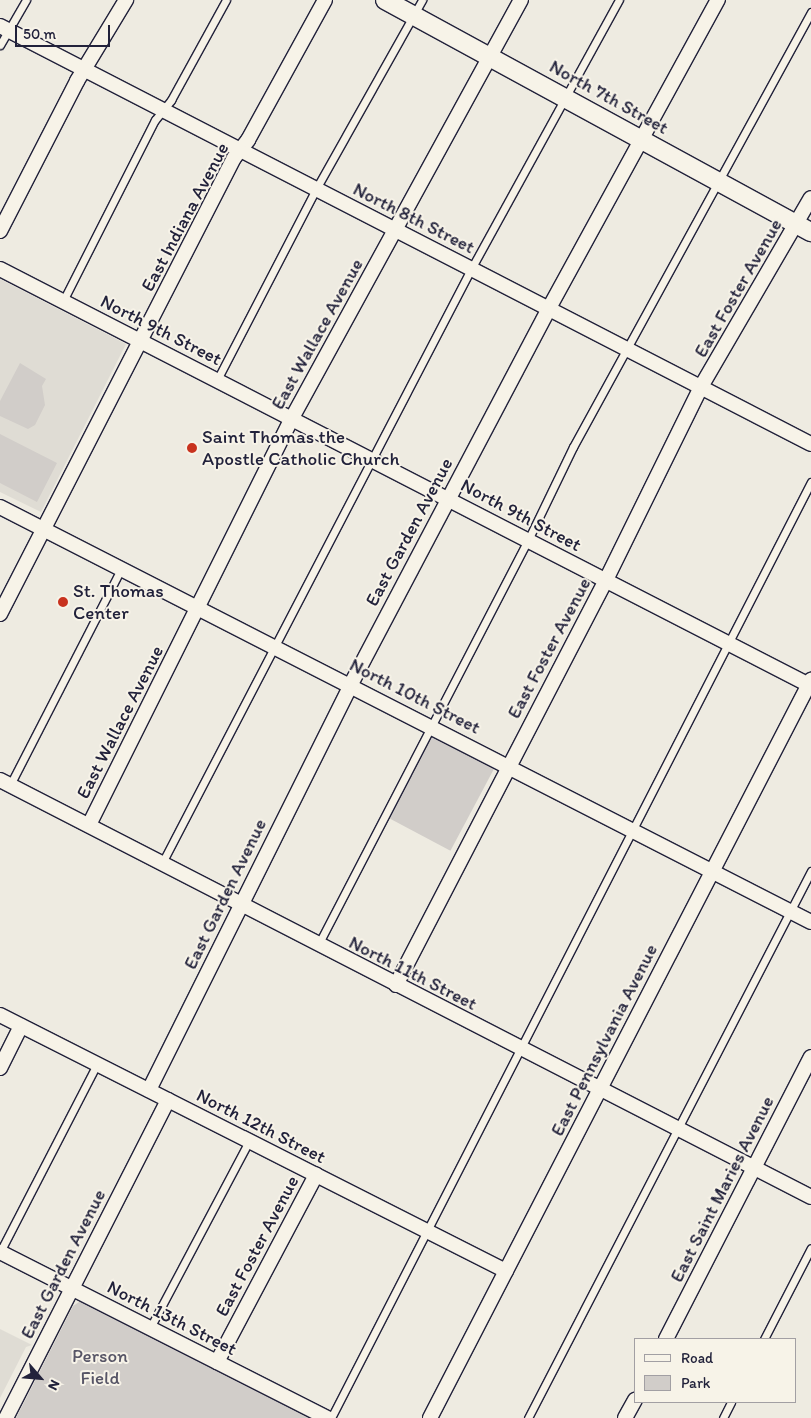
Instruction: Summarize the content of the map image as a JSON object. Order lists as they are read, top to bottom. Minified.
{"streets":{"street":["North 7th Street","East Indiana Avenue","North 8th Street","East Foster Avenue","North 9th Street","East Wallace Avenue","East Garden Avenue","North 10th Street","North 11th Street","East Pennsylvania Avenue","North 12th Street","East Saint Maries Avenue","North 13th Street"]},"crossings":[["North 7th Street","East Foster Avenue"],["North 7th Street","East Wallace Avenue"],["North 7th Street","East Garden Avenue"],["East Indiana Avenue","North 8th Street"],["East Indiana Avenue","North 9th Street"],["East Indiana Avenue","North 10th Street"],["North 8th Street","East Foster Avenue"],["North 8th Street","East Wallace Avenue"],["North 8th Street","East Garden Avenue"],["East Foster Avenue","North 9th Street"],["East Foster Avenue","North 10th Street"],["East Foster Avenue","North 11th Street"],["East Foster Avenue","North 12th Street"],["East Foster Avenue","North 13th Street"],["North 9th Street","East Wallace Avenue"],["North 9th Street","East Garden Avenue"],["North 9th Street","East Pennsylvania Avenue"],["East Wallace Avenue","North 10th Street"],["East Wallace Avenue","North 11th Street"],["East Garden Avenue","North 10th Street"],["East Garden Avenue","North 11th Street"],["East Garden Avenue","North 12th Street"],["East Garden Avenue","North 13th Street"],["North 10th Street","East Pennsylvania Avenue"],["North 11th Street","East Pennsylvania Avenue"],["North 11th Street","East Saint Maries Avenue"],["East Pennsylvania Avenue","North 12th Street"]],"parks":["Person Field"],"places":["Saint Thomas the Apostle Catholic Church","St. Thomas Center"],"legend":["Road","Park"],"scale_bar":"50 m","north":"bottom right"}
